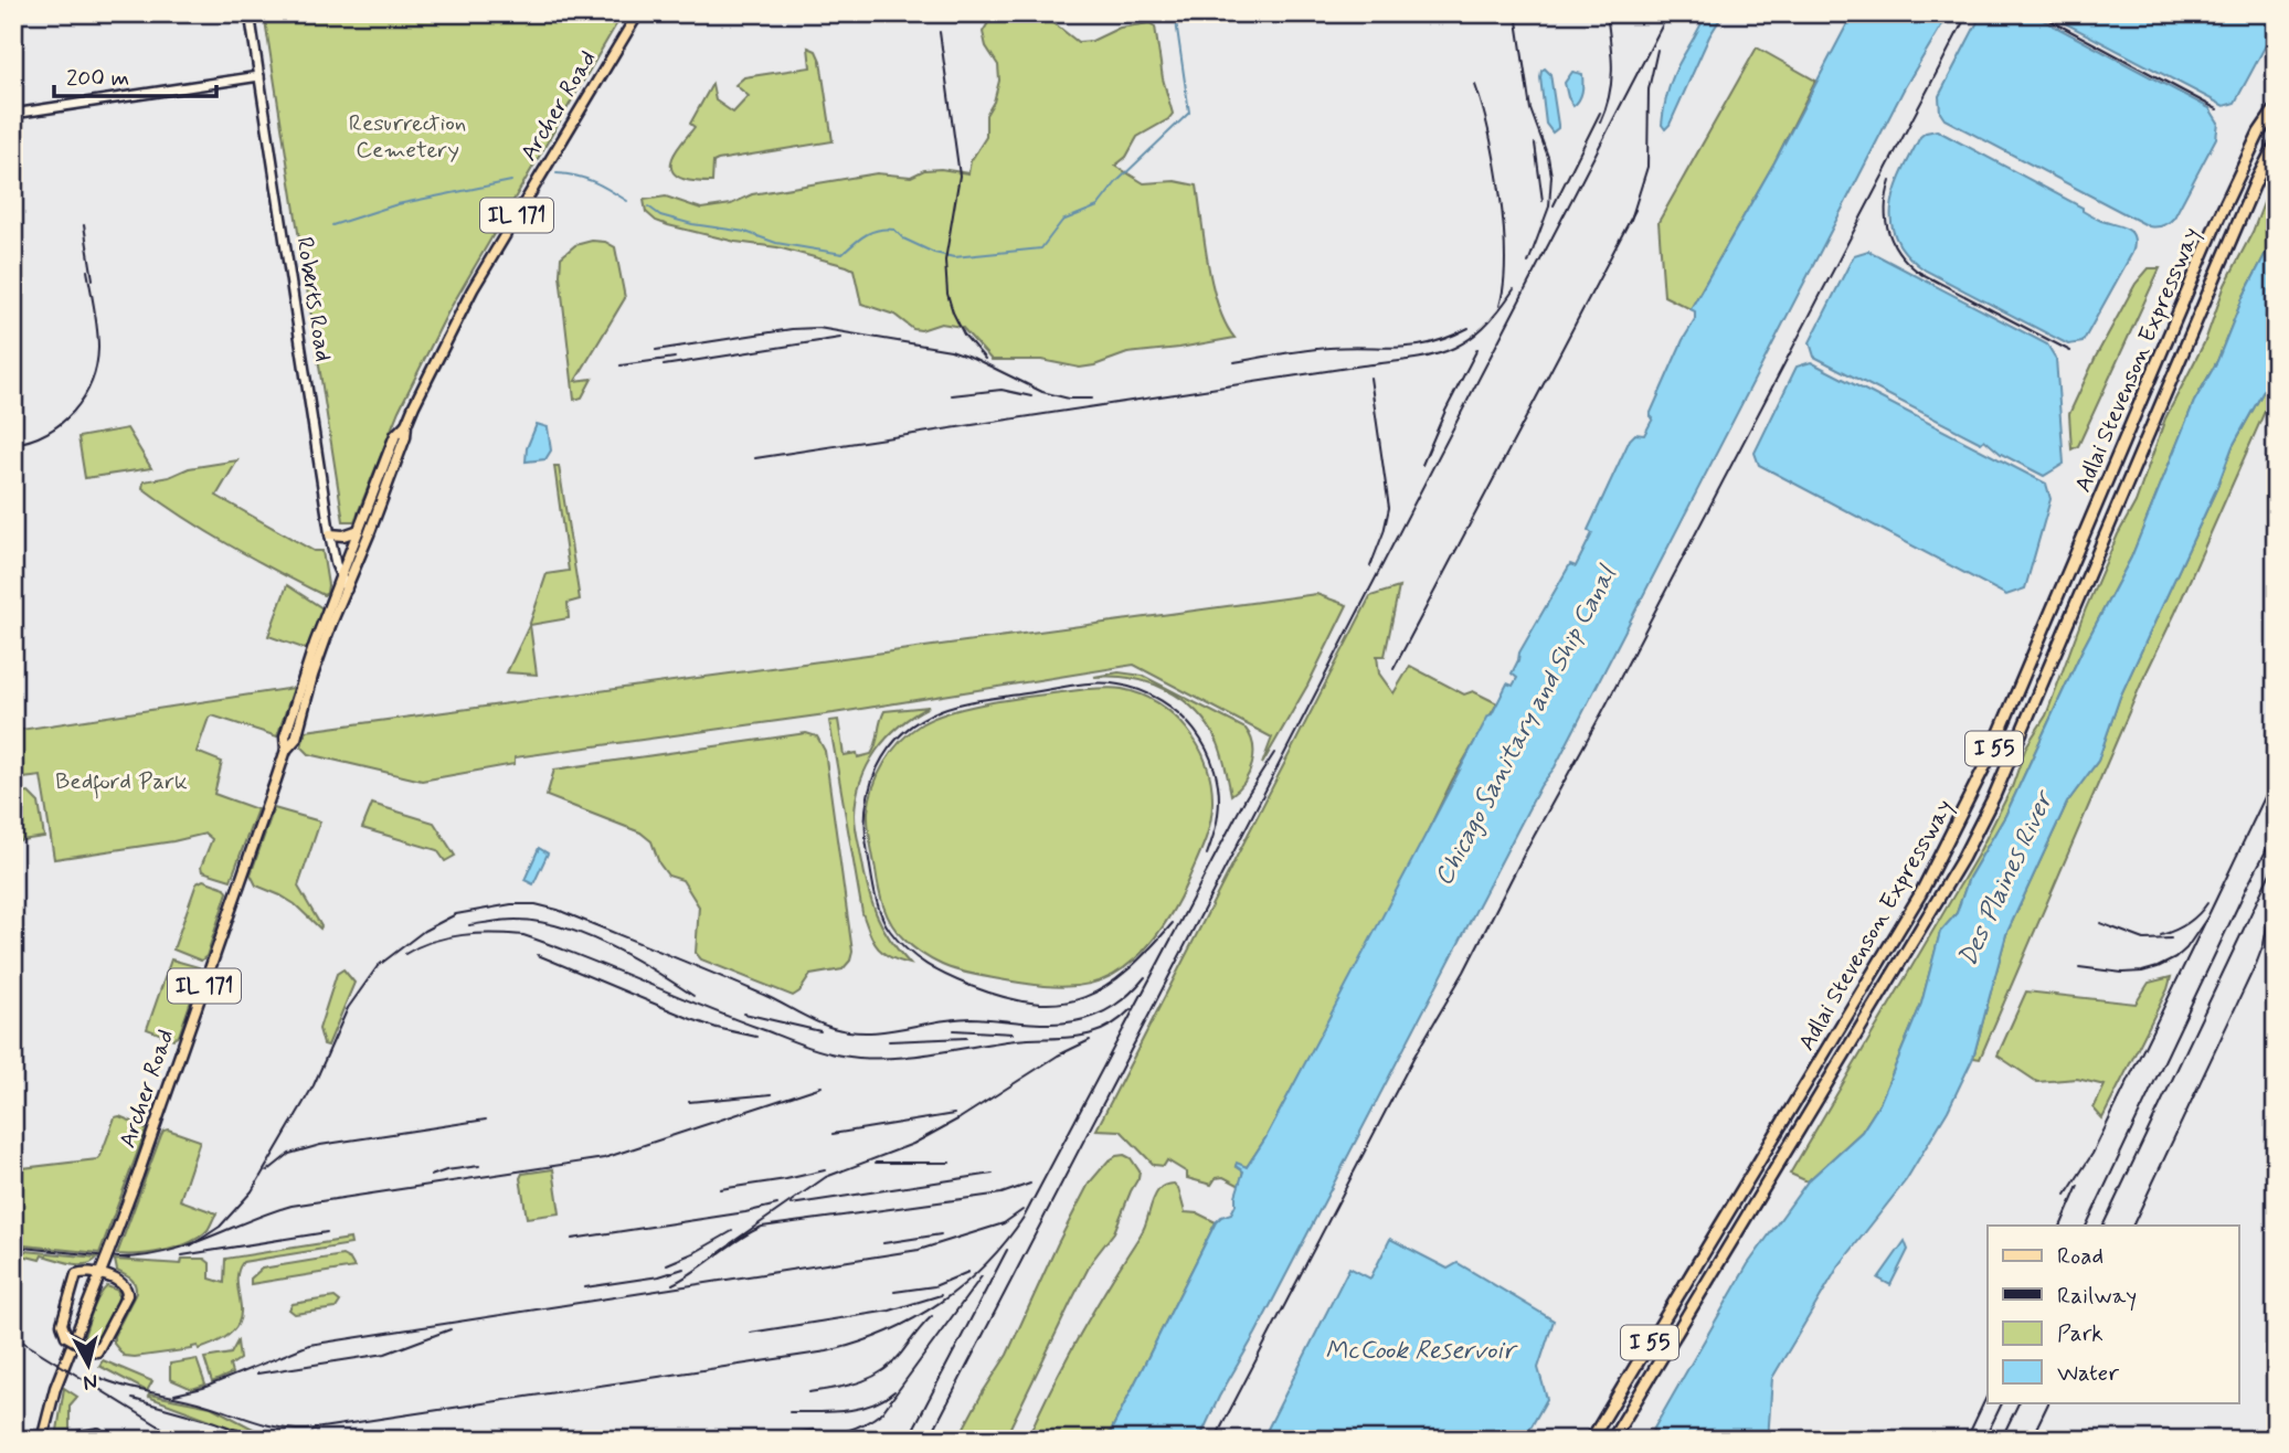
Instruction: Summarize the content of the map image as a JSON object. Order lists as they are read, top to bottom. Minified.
{"streets":{"highway":["Adlai Stevenson Expressway","I 55"],"main road":["Archer Road","IL 171"],"street":["Roberts Road"]},"crossings":[["Archer Road","Roberts Road"]],"water":["Chicago Sanitary and Ship Canal","Des Plaines River","McCook Reservoir"],"parks":["Resurrection Cemetery","Bedford Park"],"legend":["Road","Railway","Park","Water"],"scale_bar":"200 m","north":"bottom"}
